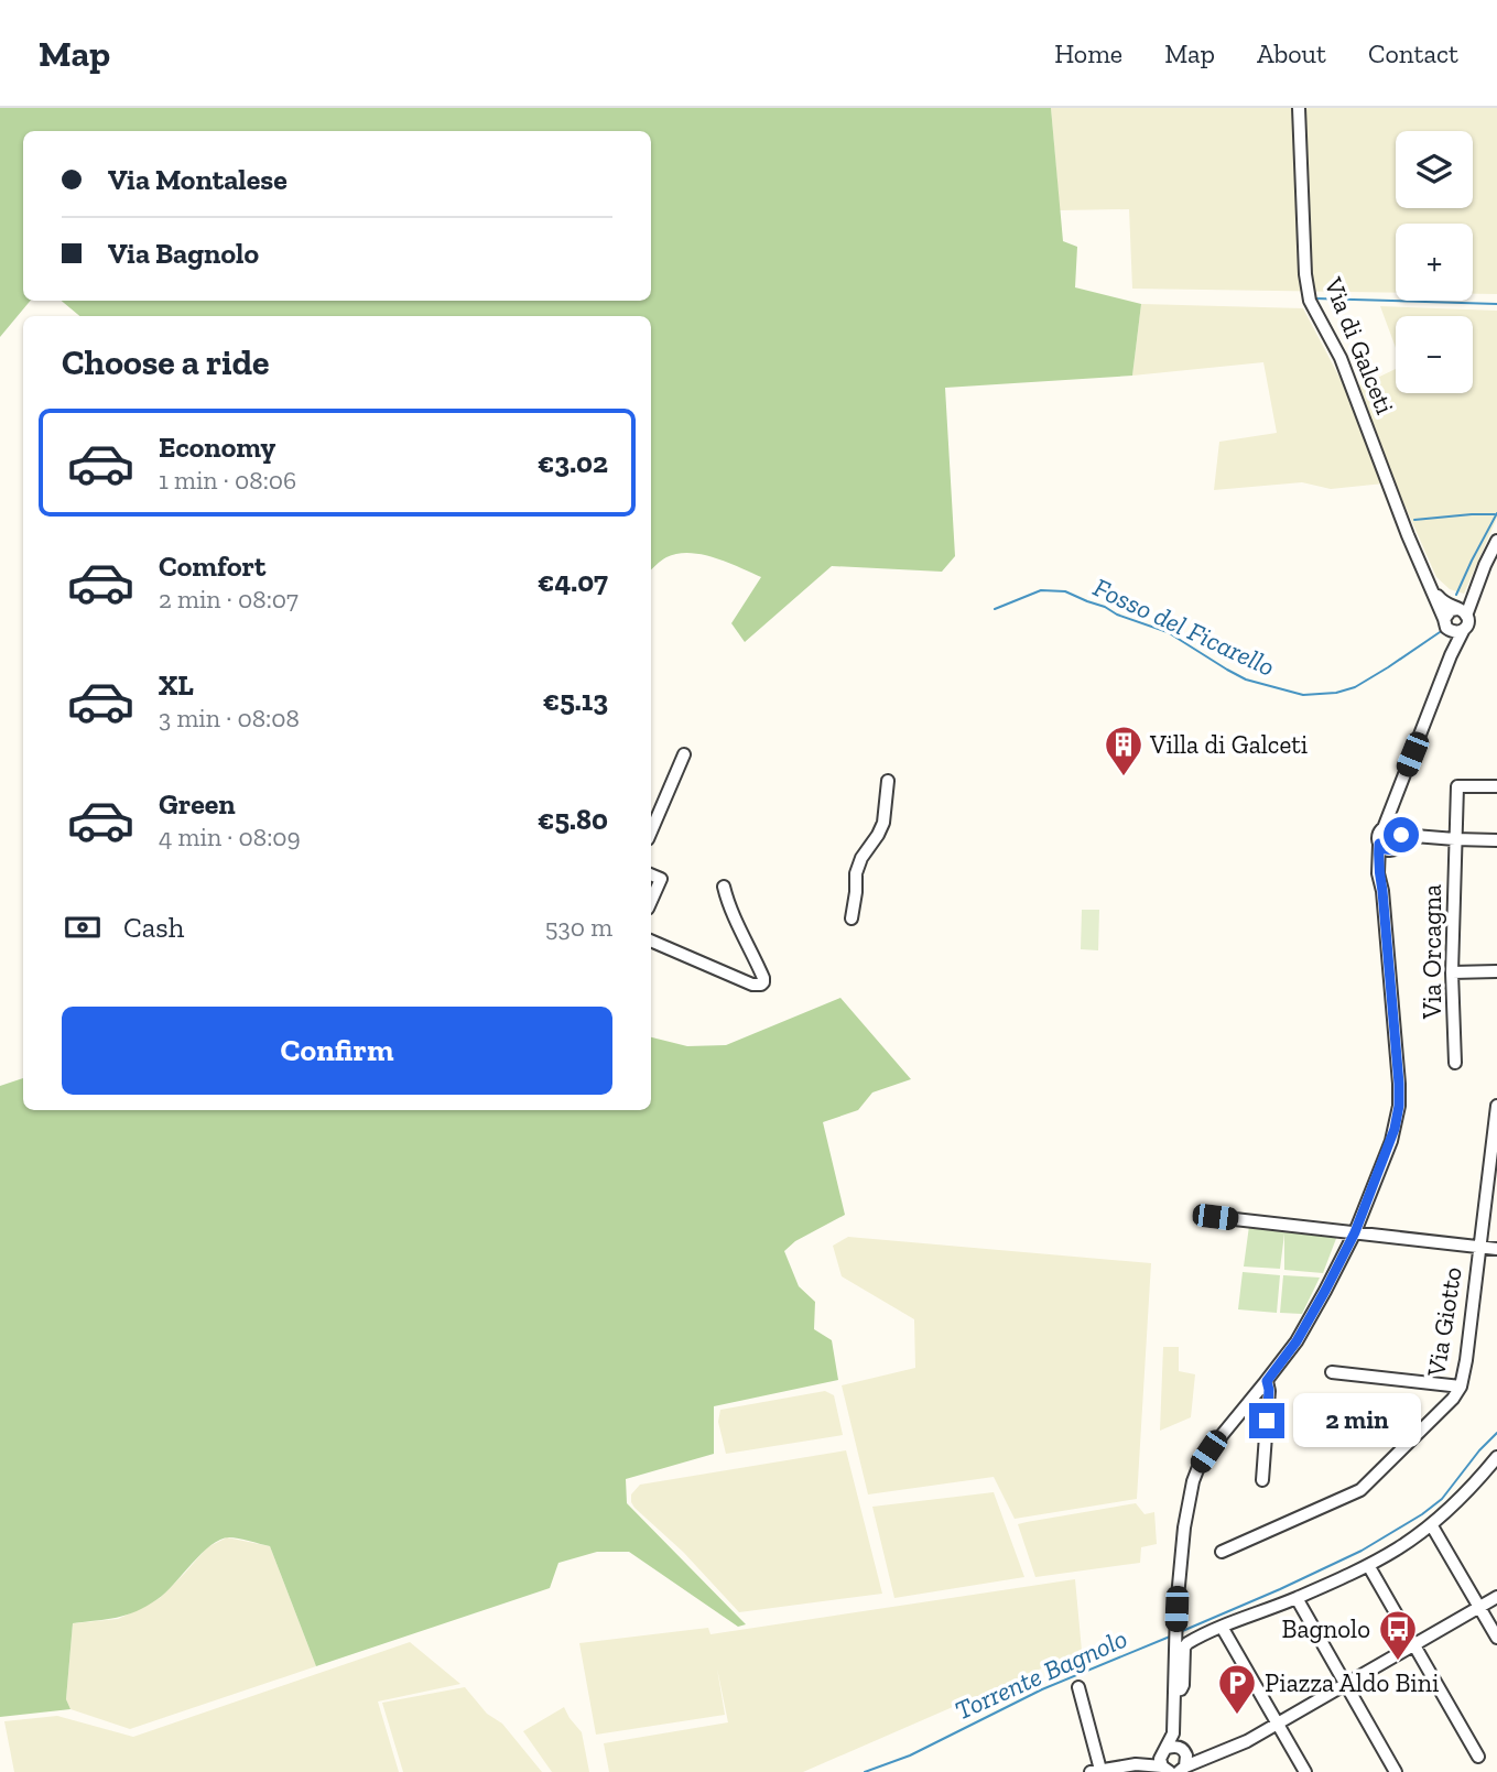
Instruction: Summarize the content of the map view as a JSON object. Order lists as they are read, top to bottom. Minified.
{"streets":{"street":["Via di Galceti","Via Orcagna","Via Giotto"]},"water":["Fosso del Ficarello","Torrente Bagnolo"],"places":{"building":["Villa di Galceti"],"bus stop":["Bagnolo"],"parking":["Piazza Aldo Bini"]},"page":{"header":"Map","nav":["Home","Map","About","Contact"],"map_buttons":["+","−"],"banner":["Via Montalese","Via Bagnolo"],"heading":"Choose a ride","list":[{"name":"Economy","note":"1 min · 08:06","value":"€3.02"},{"name":"Comfort","note":"2 min · 08:07","value":"€4.07"},{"name":"XL","note":"3 min · 08:08","value":"€5.13"},{"name":"Green","note":"4 min · 08:09","value":"€5.80"}],"pay":["Cash","530 m"],"buttons":"Confirm","bubble":"2 min"}}
